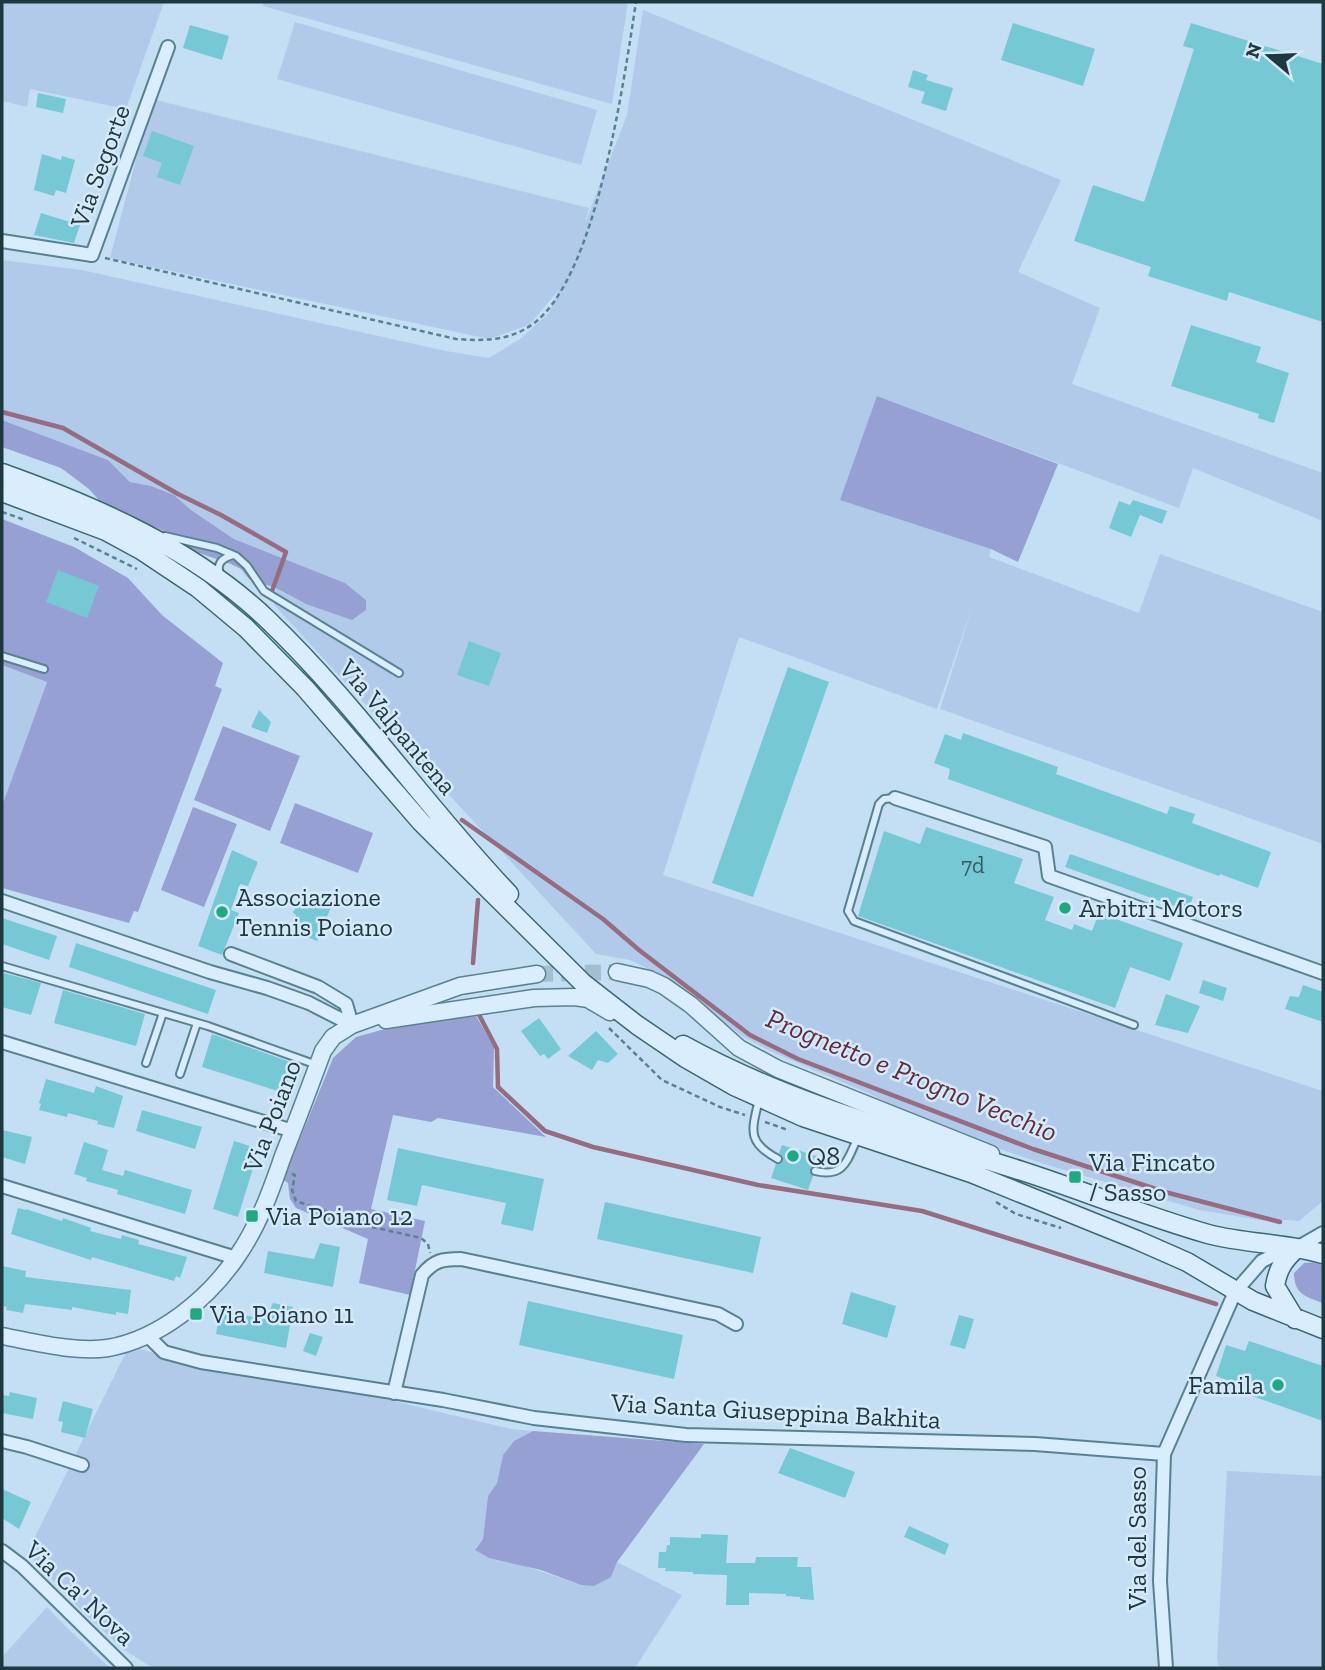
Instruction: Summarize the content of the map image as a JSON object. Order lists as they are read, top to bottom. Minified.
{"streets":{"main road":["Via Valpantena"],"street":["Via Segorte","Via Poiano","Via Santa Giuseppina Bakhita","Via del Sasso","Via Ca' Nova"]},"crossings":[["Via Valpantena","Via del Sasso"],["Via Poiano","Via Santa Giuseppina Bakhita"],["Via Santa Giuseppina Bakhita","Via del Sasso"]],"water":["Prognetto e Progno Vecchio"],"places":{"other":["Arbitri Motors","Associazione Tennis Poiano","Q8","Famila"],"transit":["Via Fincato / Sasso","Via Poiano 12","Via Poiano 11"]},"house_numbers":["7d"],"north":"left"}
